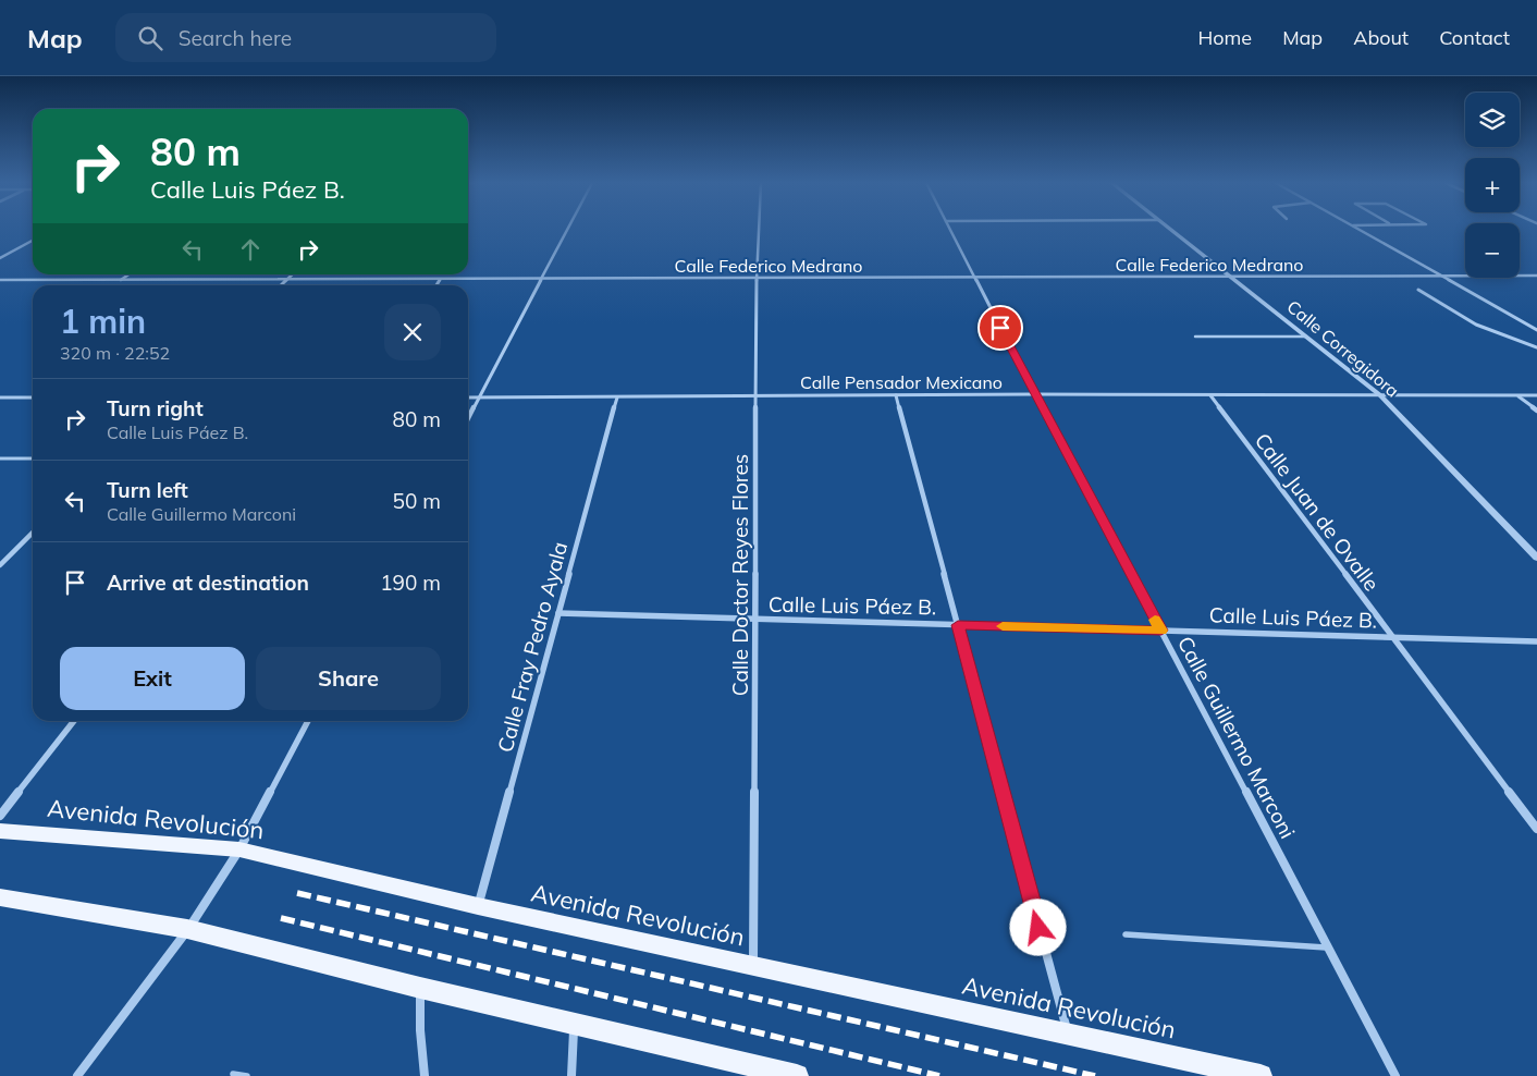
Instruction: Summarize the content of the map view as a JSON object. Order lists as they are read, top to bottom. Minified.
{"streets":{"main road":["Avenida Revolución"],"street":["Calle Federico Medrano","Calle Corregidora","Calle Pensador Mexicano","Calle Juan de Ovalle","Calle Doctor Reyes Flores","Calle Luis Páez B.","Calle Fray Pedro Ayala","Calle Guillermo Marconi"]},"crossings":[["Calle Federico Medrano","Calle Corregidora"],["Calle Federico Medrano","Calle Doctor Reyes Flores"],["Calle Federico Medrano","Calle Guillermo Marconi"],["Calle Corregidora","Calle Pensador Mexicano"],["Calle Pensador Mexicano","Calle Juan de Ovalle"],["Calle Pensador Mexicano","Calle Doctor Reyes Flores"],["Calle Pensador Mexicano","Calle Fray Pedro Ayala"],["Calle Pensador Mexicano","Calle Guillermo Marconi"],["Calle Juan de Ovalle","Calle Luis Páez B."],["Calle Doctor Reyes Flores","Calle Luis Páez B."],["Calle Doctor Reyes Flores","Avenida Revolución"],["Calle Luis Páez B.","Calle Fray Pedro Ayala"],["Calle Luis Páez B.","Calle Guillermo Marconi"],["Calle Fray Pedro Ayala","Avenida Revolución"]],"page":{"header":"Map","search":"Search here","nav":["Home","Map","About","Contact"],"map_buttons":["+","−"],"turn":["80 m","Calle Luis Páez B."],"heading":["1 min","320 m · 22:52"],"list":[{"name":"Turn right","note":"Calle Luis Páez B.","value":"80 m"},{"name":"Turn left","note":"Calle Guillermo Marconi","value":"50 m"},{"name":"Arrive at destination","value":"190 m"}],"buttons":["Exit","Share"]}}
